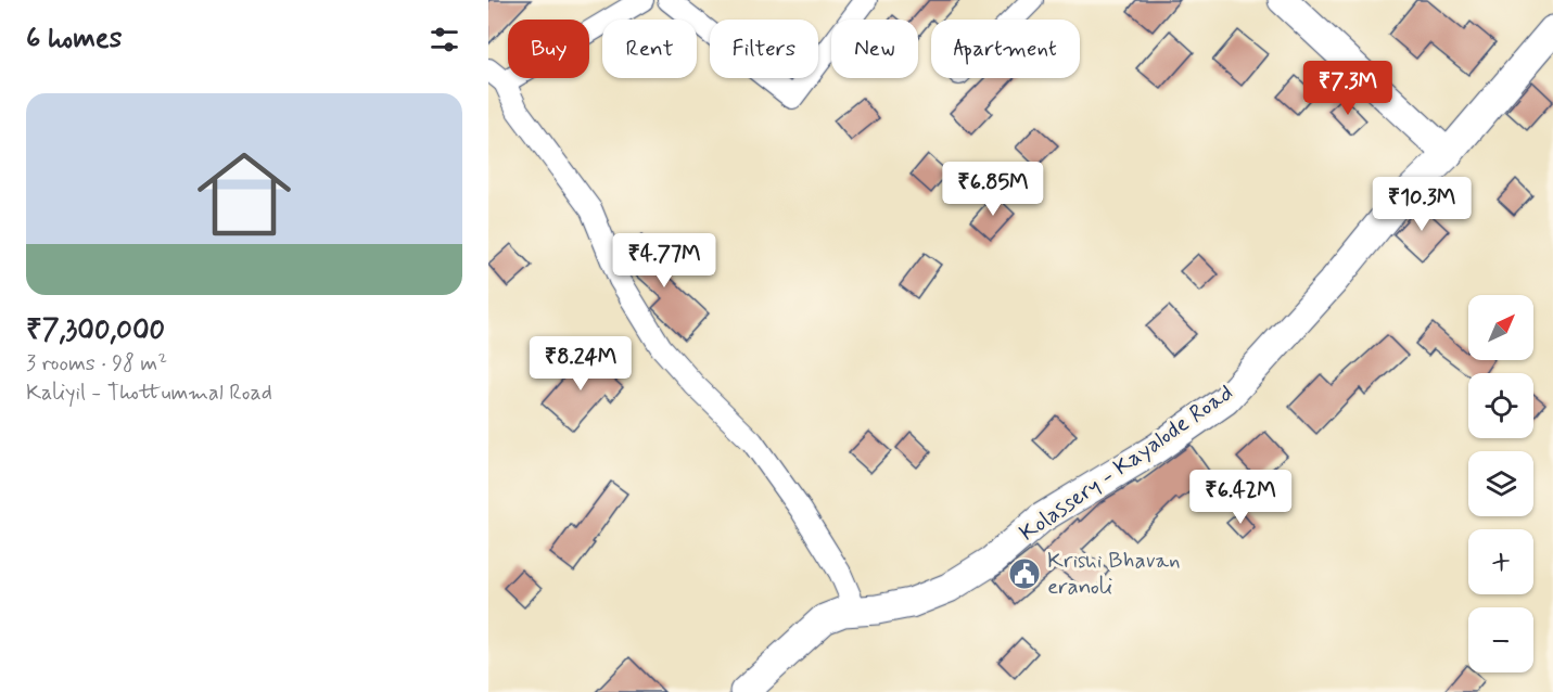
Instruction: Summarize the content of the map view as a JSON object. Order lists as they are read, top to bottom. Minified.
{"streets":{"main road":["Kolassery - Kayalode Road"]},"places":{"public building":["Krishi Bhavan eranoli"]},"north":"top right","page":{"heading":"6 homes","chip":["Buy","Rent","Filters","New","Apartment"],"price":["₹7.3M","₹6.85M","₹10.3M","₹4.77M","₹8.24M","₹6.42M"],"list":[{"name":"₹7,300,000","note":"3 rooms · 98 m² · Kaliyil - Thottummal Road"}],"map_buttons":["+","−"]}}
